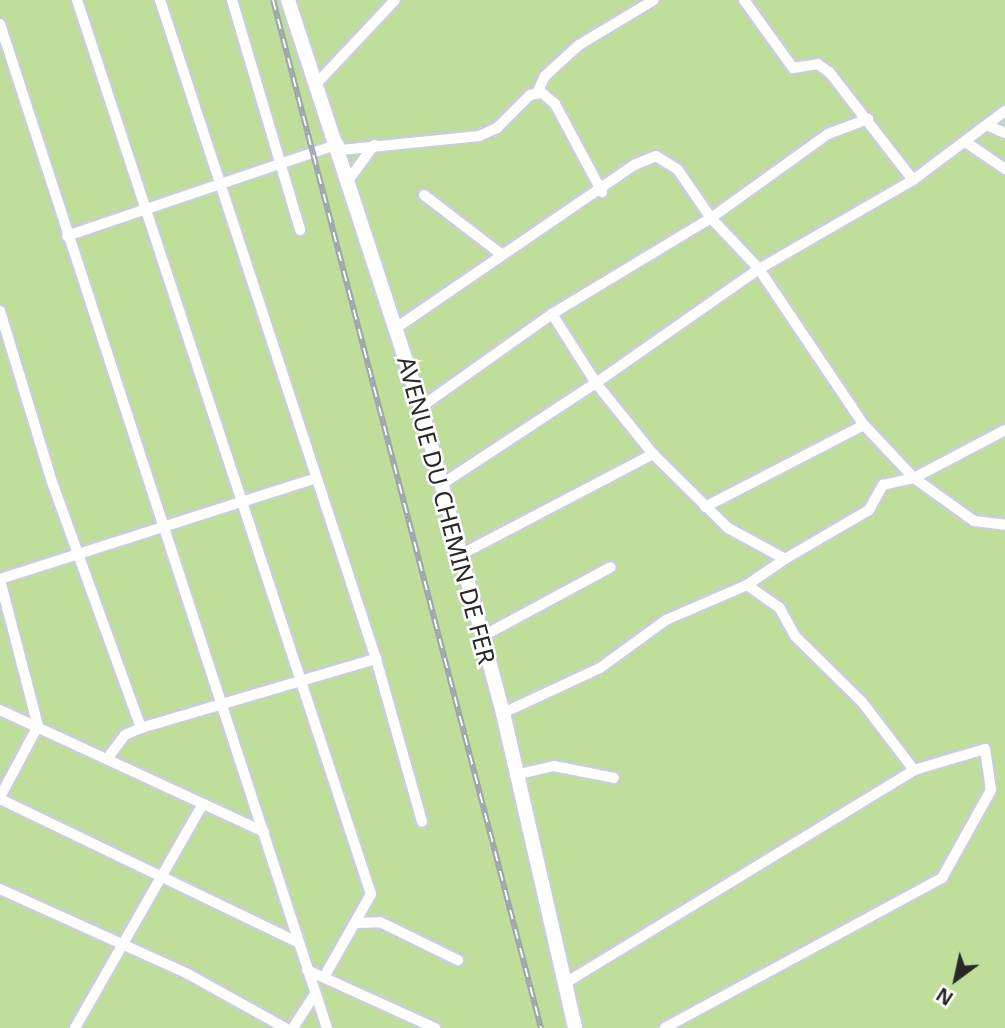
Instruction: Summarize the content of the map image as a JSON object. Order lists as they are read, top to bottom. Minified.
{"streets":{"street":["AVENUE DU CHEMIN DE FER"]},"north":"bottom left"}
